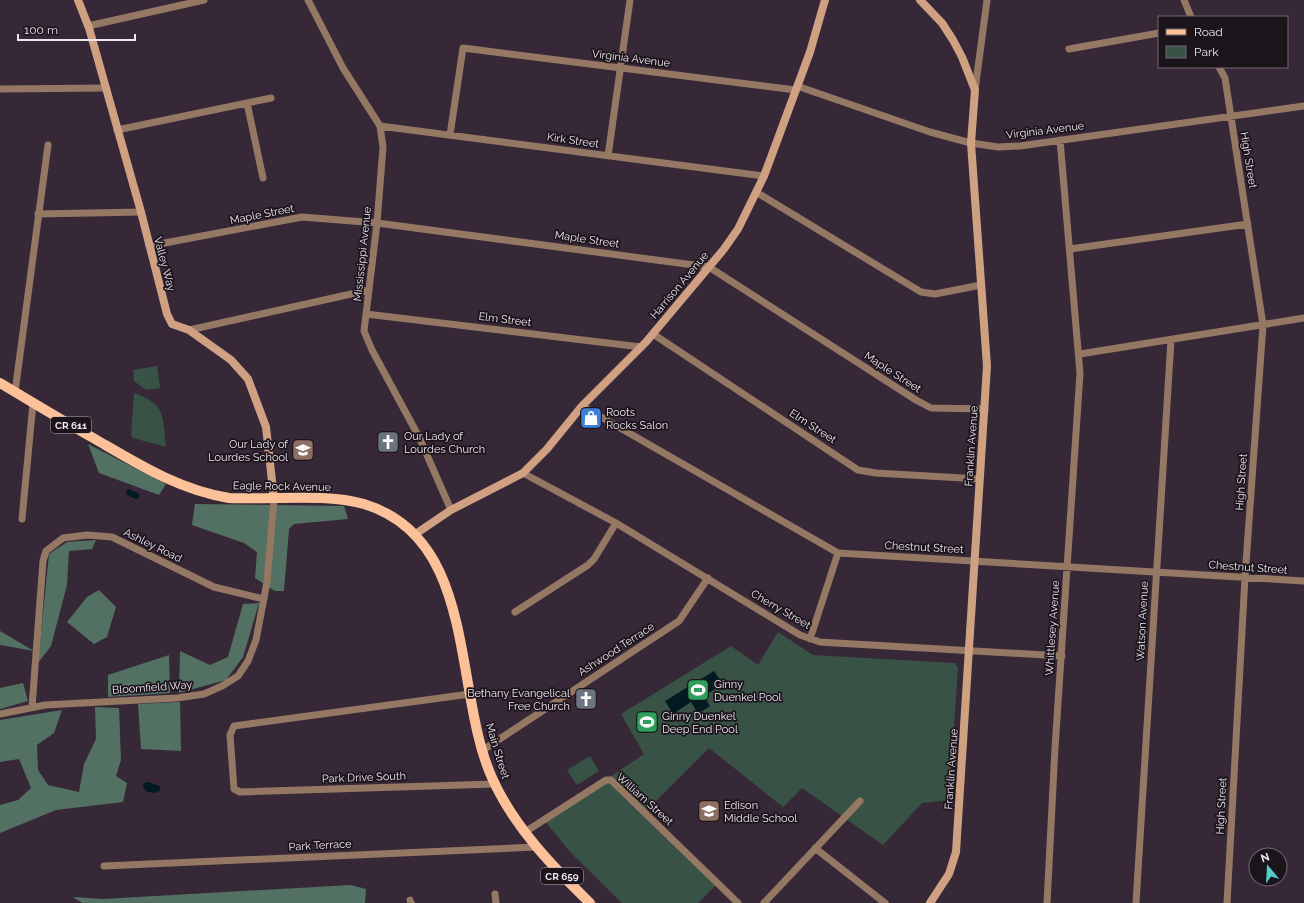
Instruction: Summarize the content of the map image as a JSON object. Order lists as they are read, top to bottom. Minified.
{"streets":{"main road":["CR 611","Eagle Rock Avenue","Main Street","CR 659"],"street":["Virginia Avenue","Kirk Street","High Street","Maple Street","Mississippi Avenue","Valley Way","Harrison Avenue","Elm Street","Franklin Avenue","Ashley Road","Chestnut Street","Cherry Street","Watson Avenue","Whittlesey Avenue","Ashwood Terrace","Bloomfield Way","Park Drive South","William Street","Park Terrace"]},"crossings":[["Virginia Avenue","Kirk Street"],["Virginia Avenue","High Street"],["Virginia Avenue","Harrison Avenue"],["Virginia Avenue","Franklin Avenue"],["Virginia Avenue","Whittlesey Avenue"],["Kirk Street","Mississippi Avenue"],["Kirk Street","Harrison Avenue"],["High Street","Chestnut Street"],["Maple Street","Mississippi Avenue"],["Maple Street","Valley Way"],["Maple Street","Harrison Avenue"],["Maple Street","Franklin Avenue"],["Mississippi Avenue","Harrison Avenue"],["Mississippi Avenue","Elm Street"],["Valley Way","Eagle Rock Avenue"],["Valley Way","Bloomfield Way"],["Harrison Avenue","Elm Street"],["Harrison Avenue","Chestnut Street"],["Harrison Avenue","Cherry Street"],["Elm Street","Franklin Avenue"],["Franklin Avenue","Chestnut Street"],["Franklin Avenue","Cherry Street"],["Eagle Rock Avenue","Bloomfield Way"],["Eagle Rock Avenue","Main Street"],["Ashley Road","Bloomfield Way"],["Chestnut Street","Watson Avenue"],["Chestnut Street","Whittlesey Avenue"],["Cherry Street","Whittlesey Avenue"],["Cherry Street","Ashwood Terrace"],["Ashwood Terrace","Main Street"],["Main Street","Park Drive South"],["Main Street","William Street"],["Main Street","Park Terrace"]],"places":{"shop":["Roots Rocks Salon"],"church":["Our Lady of Lourdes Church","Bethany Evangelical Free Church"],"school or university":["Our Lady of Lourdes School","Edison Middle School"],"sports":["Ginny Duenkel Pool","Ginny Duenkel Deep End Pool"]},"legend":["Road","Park"],"scale_bar":"100 m","north":"top"}
